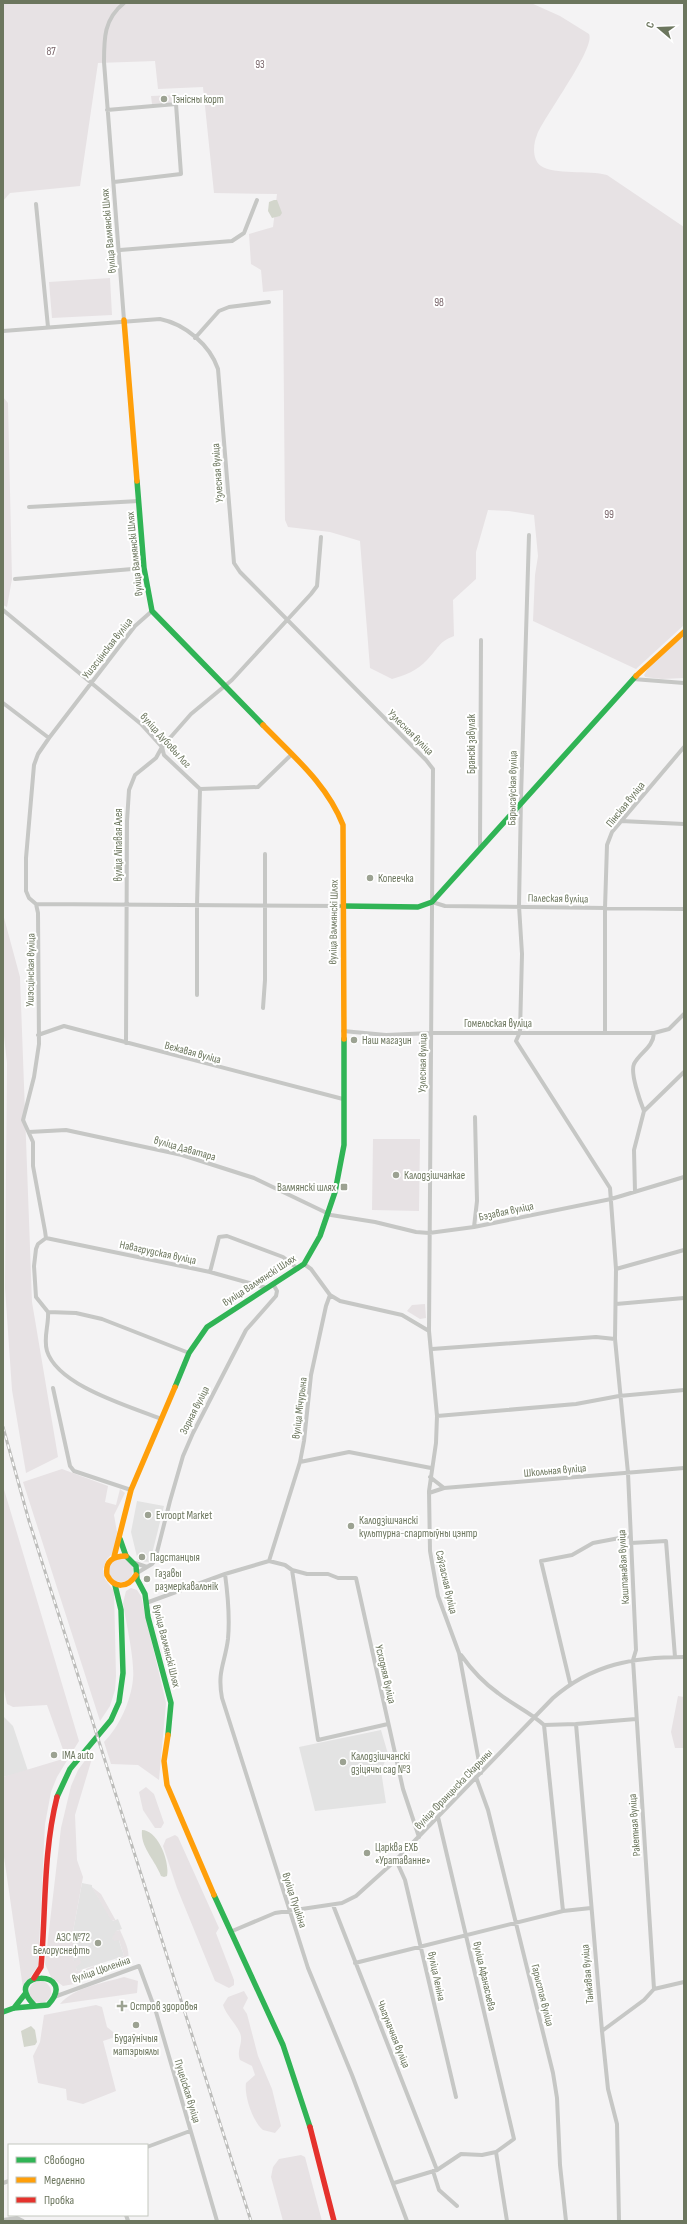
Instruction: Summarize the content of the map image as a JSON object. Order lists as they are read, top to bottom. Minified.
{"streets":{"main road":["вуліца Валмянскі Шлях","вуліца Цюленіна"],"street":["Узлесная вуліца","Ушэсцінская вуліца","вуліца Дубовы Лог","Бранскі завулак","Барысаўская вуліца","Пінская вуліца","вуліца Ліпавая Алея","Палеская вуліца","Гомельская вуліца","Вежавая вуліца","вуліца Даватара","Бэзавая вуліца","Навагрудская вуліца","вуліца Мічурына","Зорная вуліца","Школьная вуліца","Каштанавая вуліца","Саўгасная вуліца","Усходняя вуліца","вуліца Францыска Скарыны","Ракетная вуліца","вуліца Пушкіна","Танкавая вуліца","вуліца Леніна","вуліца Афанасьева","Гарыстая вуліца","Чыгуначная вуліца","Пуцейская вуліца"]},"crossings":[["вуліца Валмянскі Шлях","Узлесная вуліца"],["вуліца Валмянскі Шлях","Ушэсцінская вуліца"],["вуліца Валмянскі Шлях","вуліца Ліпавая Алея"],["вуліца Валмянскі Шлях","Гомельская вуліца"],["вуліца Валмянскі Шлях","Вежавая вуліца"],["вуліца Валмянскі Шлях","вуліца Даватара"],["вуліца Валмянскі Шлях","Бэзавая вуліца"],["вуліца Валмянскі Шлях","Навагрудская вуліца"],["вуліца Валмянскі Шлях","Зорная вуліца"],["вуліца Валмянскі Шлях","вуліца Францыска Скарыны"],["Узлесная вуліца","вуліца Ліпавая Алея"],["Узлесная вуліца","Палеская вуліца"],["Узлесная вуліца","Гомельская вуліца"],["Узлесная вуліца","Бэзавая вуліца"],["Узлесная вуліца","Саўгасная вуліца"],["Ушэсцінская вуліца","вуліца Дубовы Лог"],["Ушэсцінская вуліца","Вежавая вуліца"],["Ушэсцінская вуліца","вуліца Даватара"],["Ушэсцінская вуліца","Навагрудская вуліца"],["вуліца Дубовы Лог","вуліца Ліпавая Алея"],["Барысаўская вуліца","Палеская вуліца"],["Барысаўская вуліца","Гомельская вуліца"],["Пінская вуліца","Палеская вуліца"],["Пінская вуліца","Гомельская вуліца"],["вуліца Ліпавая Алея","Вежавая вуліца"],["вуліца Даватара","Бэзавая вуліца"],["Бэзавая вуліца","Каштанавая вуліца"],["Школьная вуліца","Каштанавая вуліца"],["Школьная вуліца","Саўгасная вуліца"],["Каштанавая вуліца","вуліца Францыска Скарыны"],["Каштанавая вуліца","Ракетная вуліца"],["Саўгасная вуліца","вуліца Францыска Скарыны"],["Усходняя вуліца","вуліца Францыска Скарыны"],["вуліца Францыска Скарыны","Ракетная вуліца"],["вуліца Францыска Скарыны","вуліца Пушкіна"],["вуліца Францыска Скарыны","вуліца Леніна"],["вуліца Францыска Скарыны","вуліца Афанасьева"],["вуліца Францыска Скарыны","Гарыстая вуліца"],["вуліца Францыска Скарыны","Чыгуначная вуліца"],["вуліца Цюленіна","Пуцейская вуліца"]],"parks":["87","93","98","99"],"places":{"other":["Тэнісны корт","Копеечка","Наш магазин","Калодзішчанкае","Evroopt Market","Калодзішчанскі культурна-спартыўны цэнтр","Падстанцыя","Газавы размеркавальнік","IMA auto","Калодзішчанскі дзіцячы сад №3","Царква ЕХБ «Уратаванне»","АЗС №72 Белоруснефть","Будаўнічыя матэрыялы"],"transit":["Валмянскі шлях"],"health":["Остров здоровья"]},"legend":["Свободно","Медленно","Пробка"],"north":"left"}
